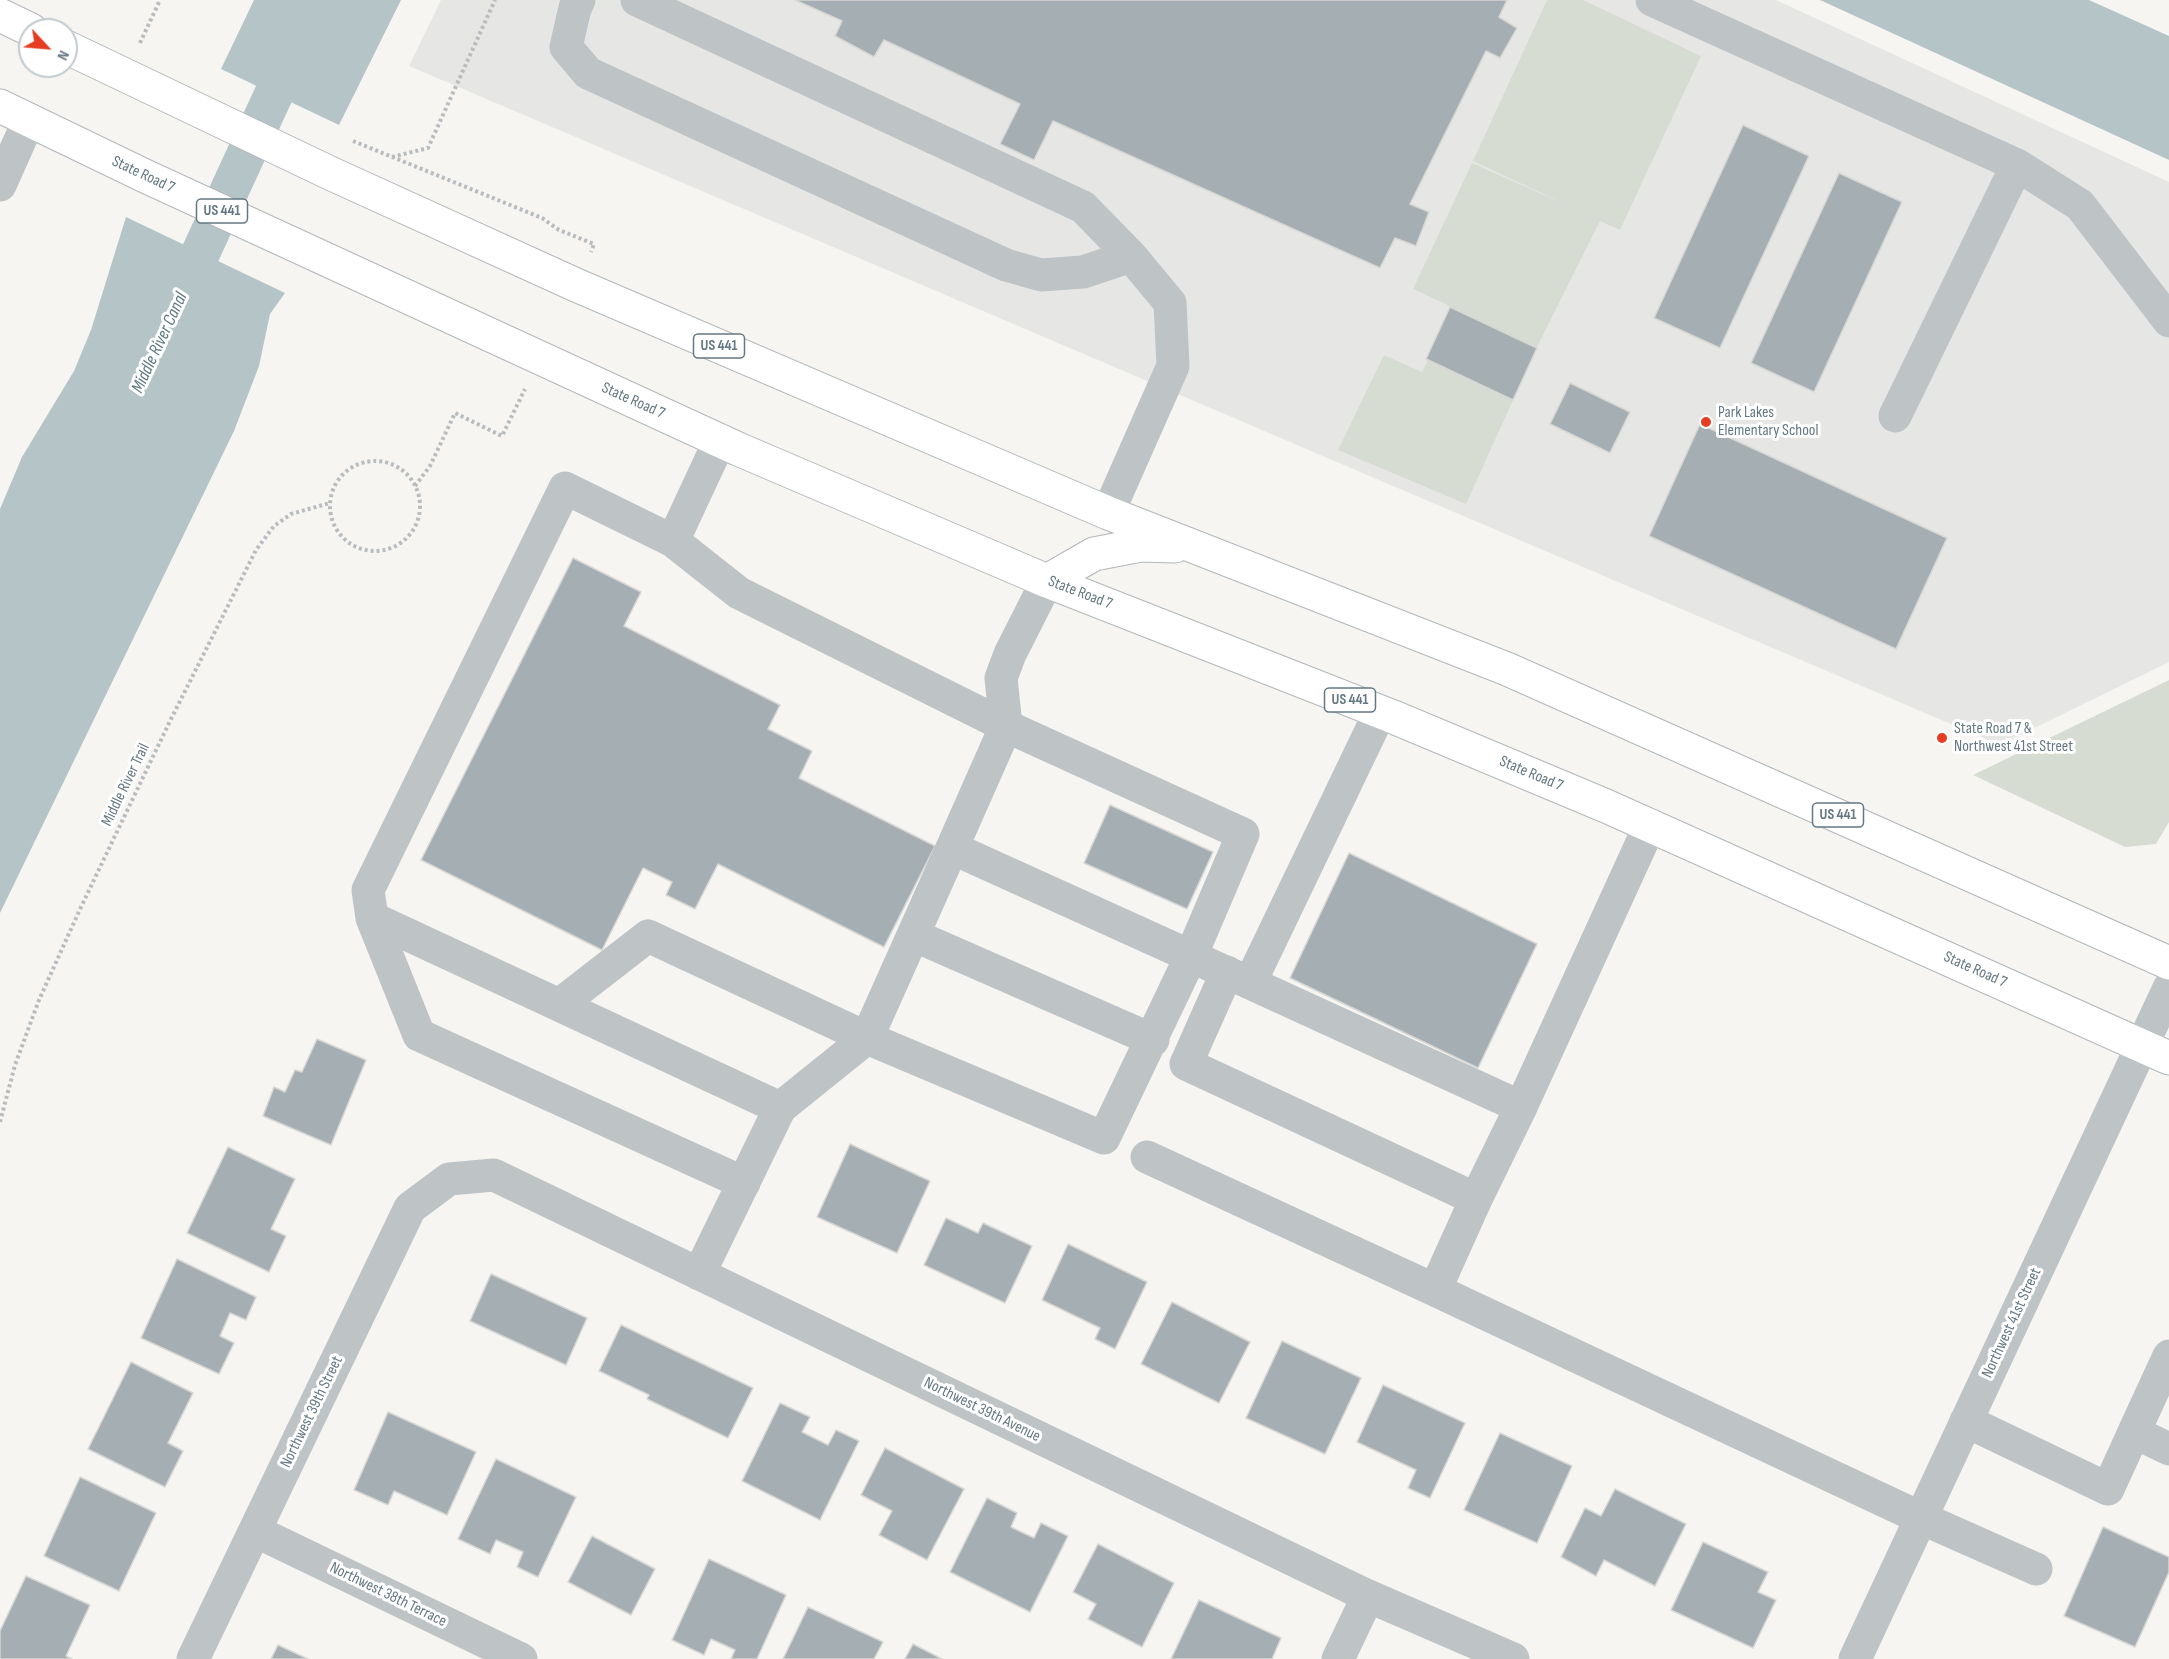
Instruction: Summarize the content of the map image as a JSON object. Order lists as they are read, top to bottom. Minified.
{"streets":{"main road":["State Road 7","US 441"],"street":["Northwest 41st Street","Northwest 39th Avenue","Northwest 39th Street","Northwest 38th Terrace"],"path":["Middle River Trail"]},"crossings":[["State Road 7","Northwest 41st Street"],["Northwest 39th Avenue","Northwest 39th Street"],["Northwest 39th Street","Northwest 38th Terrace"]],"water":["Middle River Canal"],"places":["Park Lakes Elementary School","State Road 7 & Northwest 41st Street"],"north":"bottom right"}
